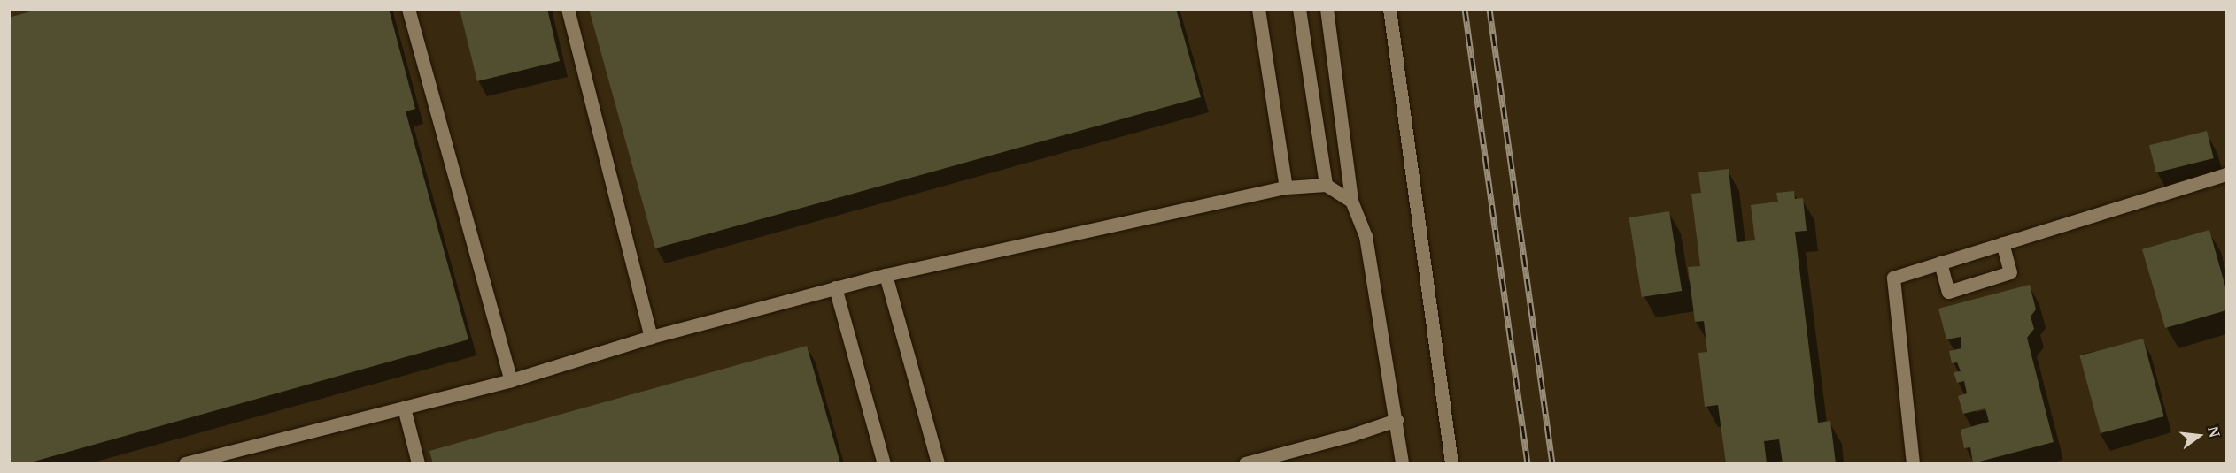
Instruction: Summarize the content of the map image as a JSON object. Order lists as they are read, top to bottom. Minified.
{"north":"right"}
